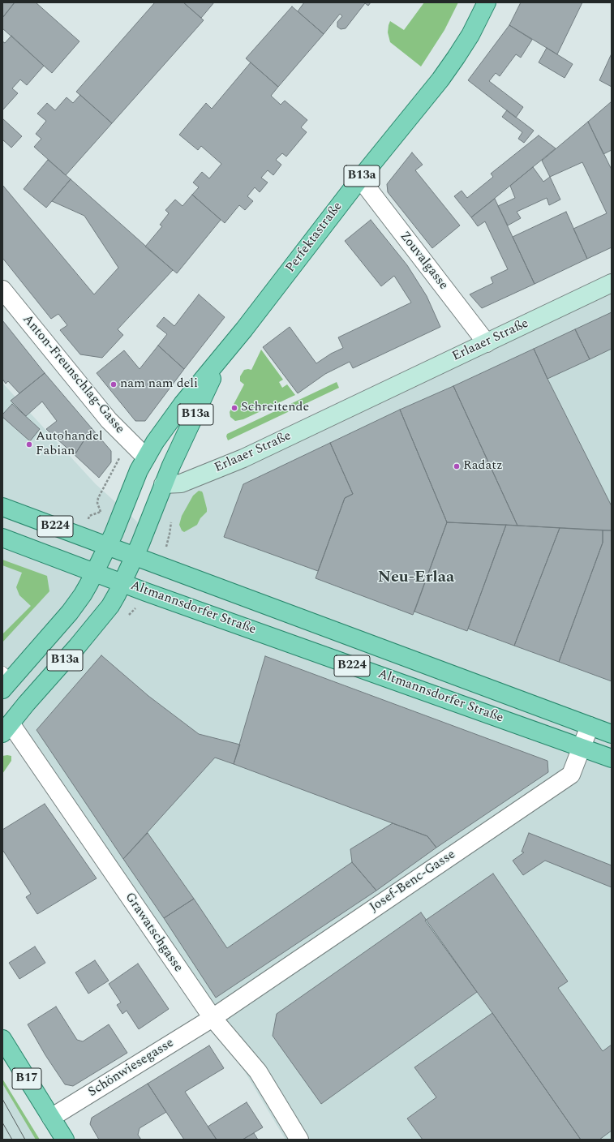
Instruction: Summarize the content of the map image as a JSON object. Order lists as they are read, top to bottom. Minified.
{"streets":{"main road":["B13a","Perfektastraße","B224","Altmannsdorfer Straße","B17"],"street":["Zouvalgasse","Erlaaer Straße","Anton-Freunschlag-Gasse","Josef-Benc-Gasse","Grawatschgasse","Schönwiesegasse"]},"crossings":[["B13a","Perfektastraße"],["B13a","Erlaaer Straße"],["B13a","Anton-Freunschlag-Gasse"],["B13a","Altmannsdorfer Straße"],["B13a","Grawatschgasse"],["Perfektastraße","Zouvalgasse"],["Perfektastraße","Erlaaer Straße"],["Perfektastraße","Anton-Freunschlag-Gasse"],["Zouvalgasse","Erlaaer Straße"],["Altmannsdorfer Straße","Josef-Benc-Gasse"],["Josef-Benc-Gasse","Grawatschgasse"],["Josef-Benc-Gasse","Schönwiesegasse"],["Grawatschgasse","Schönwiesegasse"],["Schönwiesegasse","B17"]],"districts":["Neu-Erlaa"],"places":["nam nam deli","Schreitende","Autohandel Fabian","Radatz"]}
